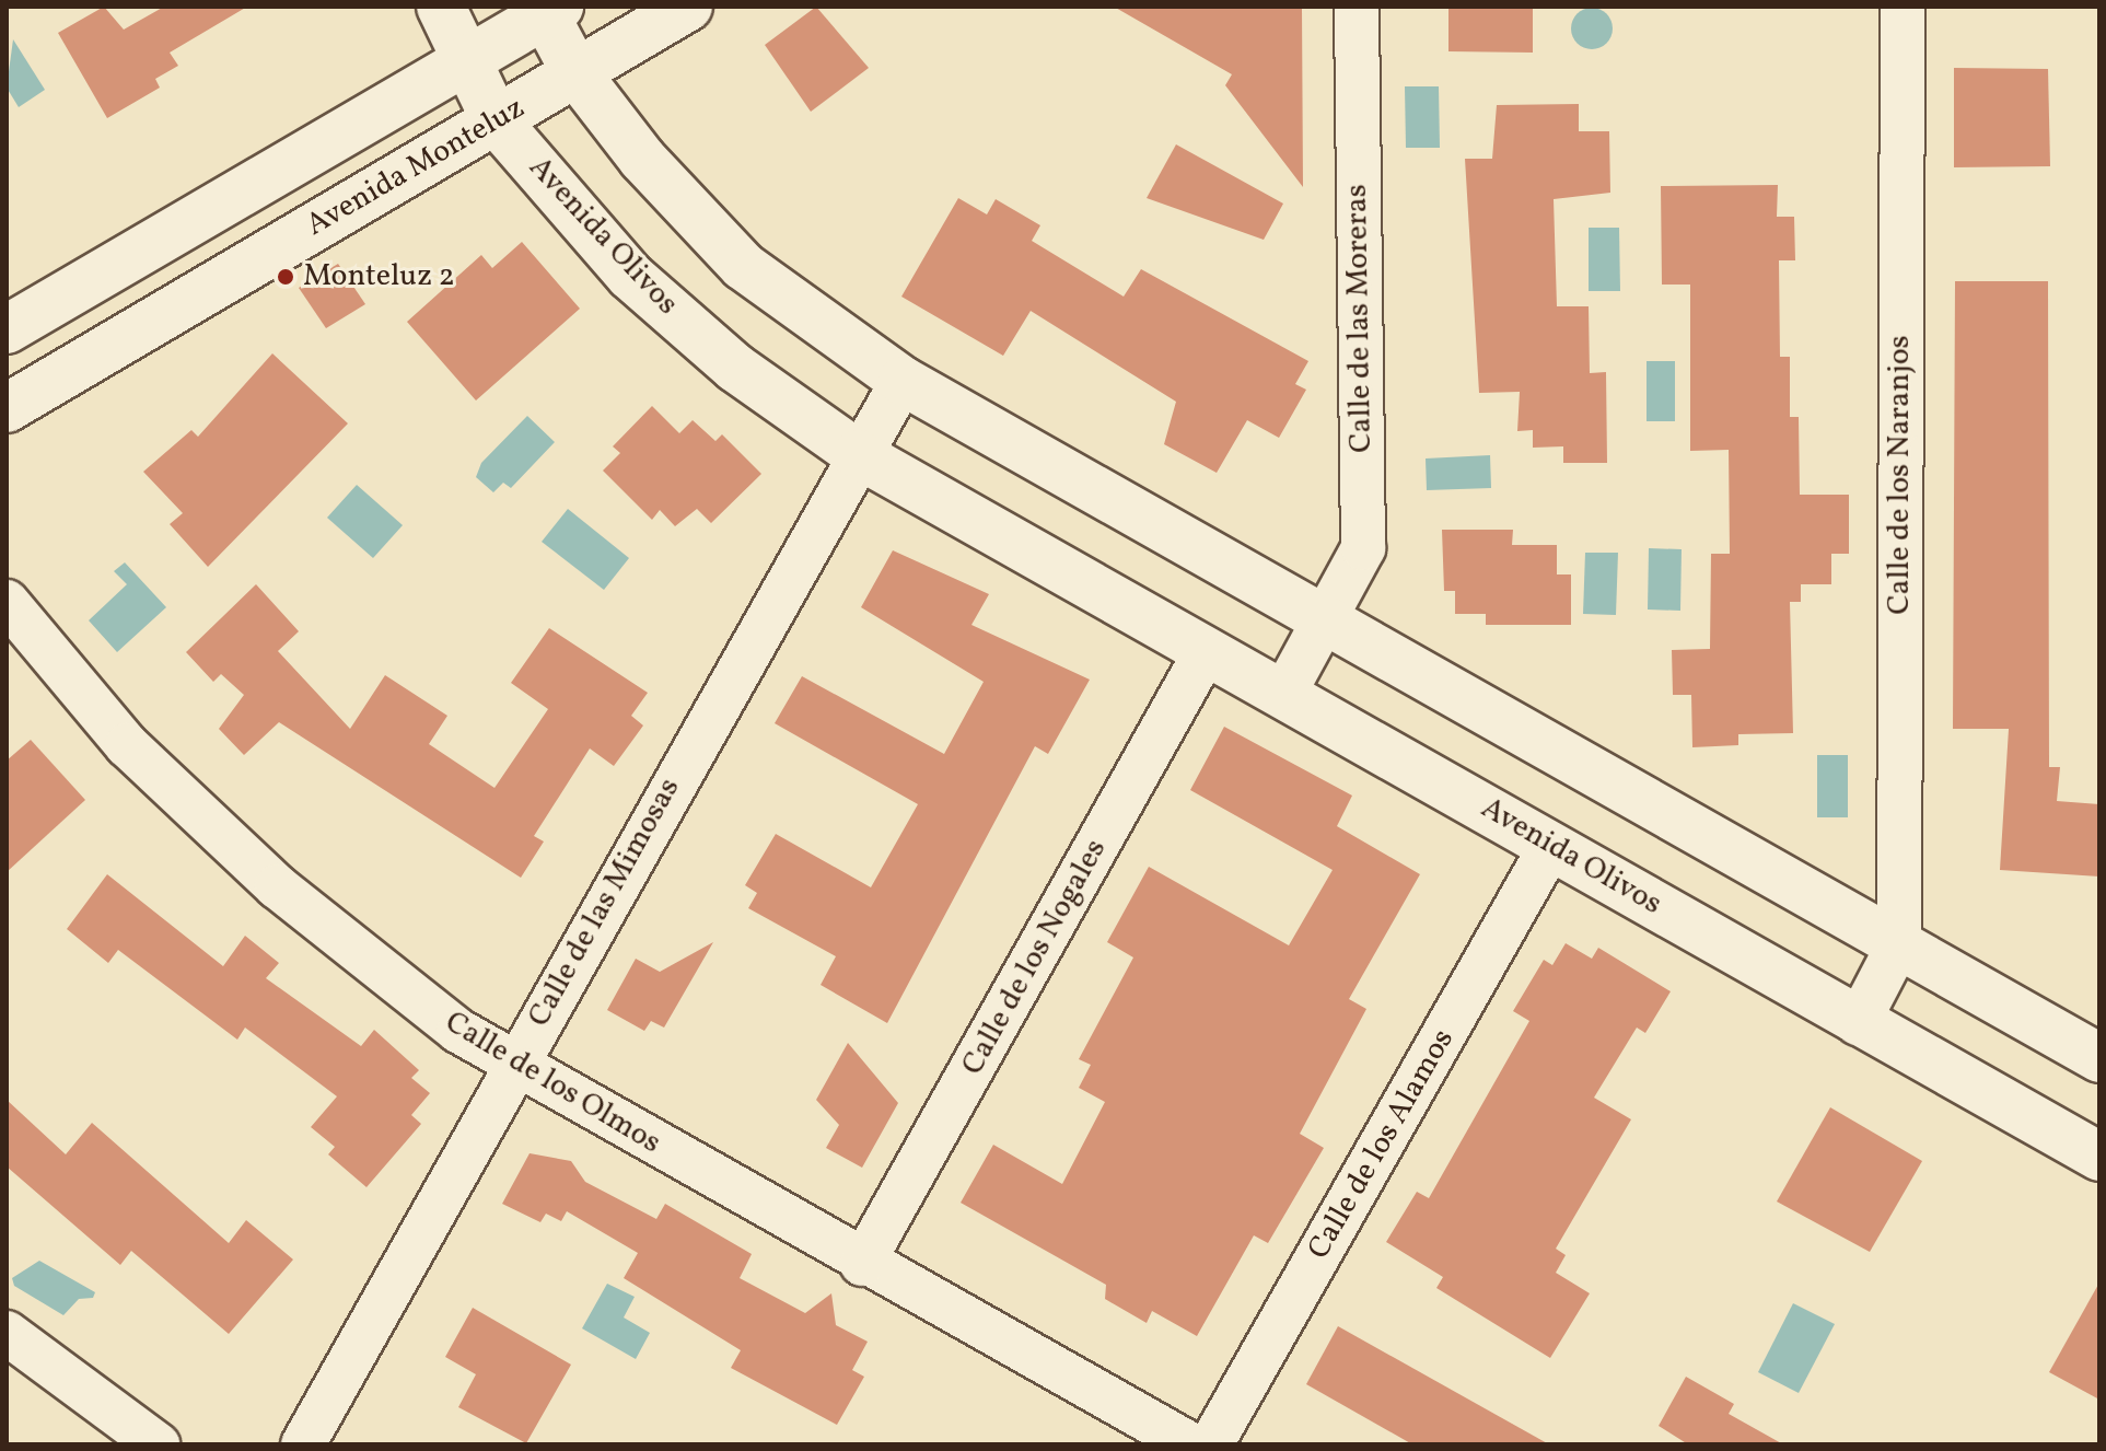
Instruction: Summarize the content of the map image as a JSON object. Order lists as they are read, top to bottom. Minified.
{"streets":{"street":["Avenida Monteluz","Avenida Olivos","Calle de las Moreras","Calle de los Naranjos","Calle de las Mimosas","Calle de los Nogales","Calle de los Olmos","Calle de los Alamos"]},"crossings":[["Avenida Monteluz","Avenida Olivos"],["Avenida Olivos","Calle de las Mimosas"],["Avenida Olivos","Calle de los Nogales"],["Avenida Olivos","Calle de los Alamos"],["Calle de las Mimosas","Calle de los Olmos"],["Calle de los Nogales","Calle de los Olmos"]],"places":["Monteluz 2"]}
